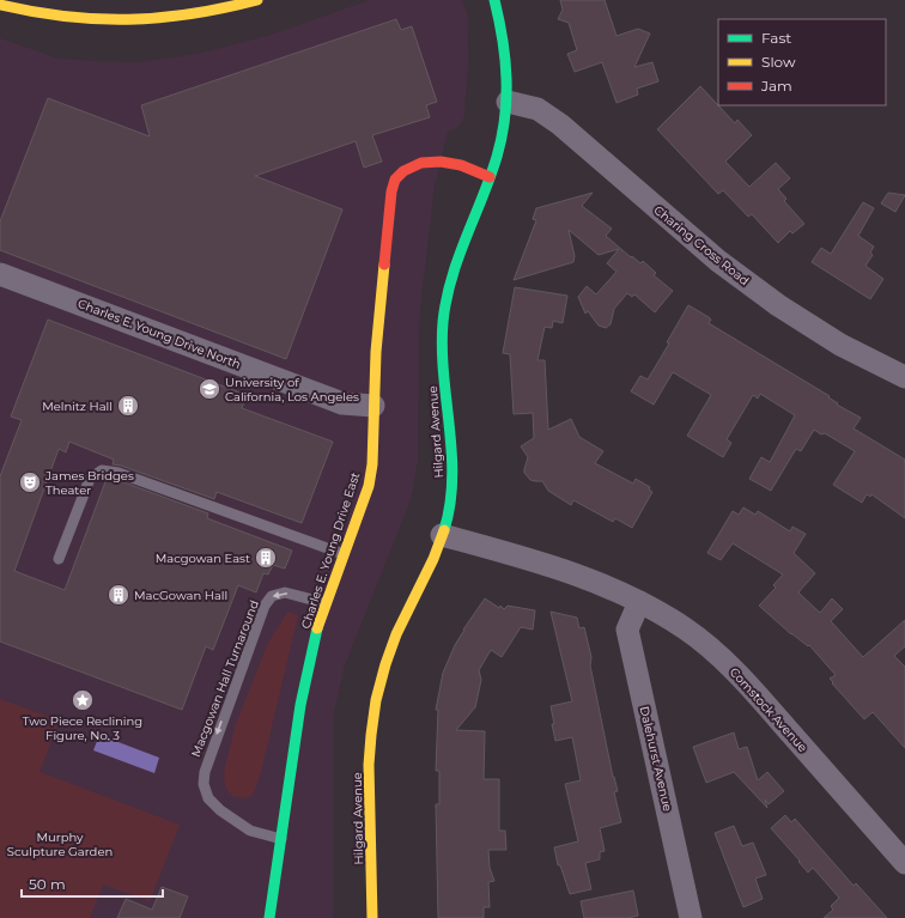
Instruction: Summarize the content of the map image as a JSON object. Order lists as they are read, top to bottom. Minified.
{"streets":{"street":["Charing Cross Road","Charles E. Young Drive North","Hilgard Avenue","Charles E. Young Drive East","Comstock Avenue","Dalehurst Avenue"],"lane":["Macgowan Hall Turnaround"]},"crossings":[["Charing Cross Road","Hilgard Avenue"],["Charles E. Young Drive North","Charles E. Young Drive East"],["Hilgard Avenue","Charles E. Young Drive East"],["Hilgard Avenue","Comstock Avenue"],["Charles E. Young Drive East","Macgowan Hall Turnaround"],["Comstock Avenue","Dalehurst Avenue"]],"parks":["Murphy Sculpture Garden"],"places":{"school or university":["University of California, Los Angeles"],"building":["Melnitz Hall","Macgowan East","MacGowan Hall"],"theatre":["James Bridges Theater"],"place":["Two Piece Reclining Figure, No. 3"]},"legend":["Fast","Slow","Jam"],"scale_bar":"50 m"}
